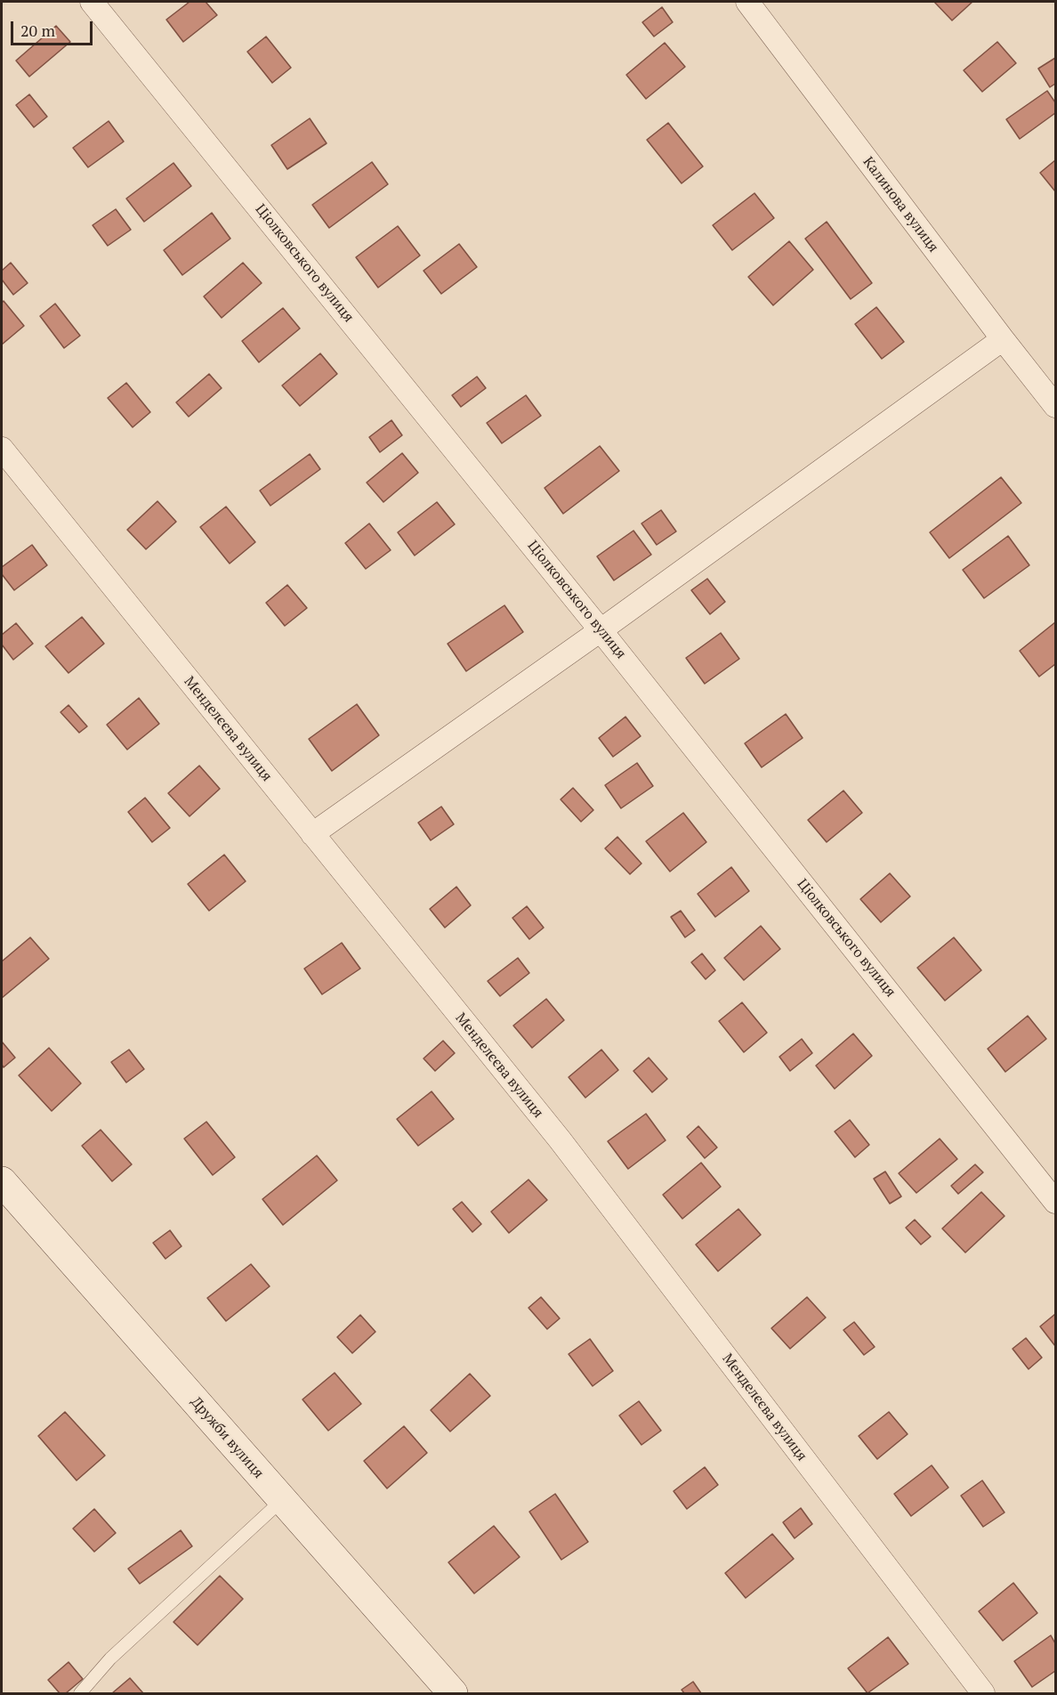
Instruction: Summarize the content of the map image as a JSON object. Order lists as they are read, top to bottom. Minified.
{"streets":{"street":["Калинова вулиця","Ціолковського вулиця","Менделєєва вулиця","Дружби вулиця"]},"scale_bar":"20 m"}
